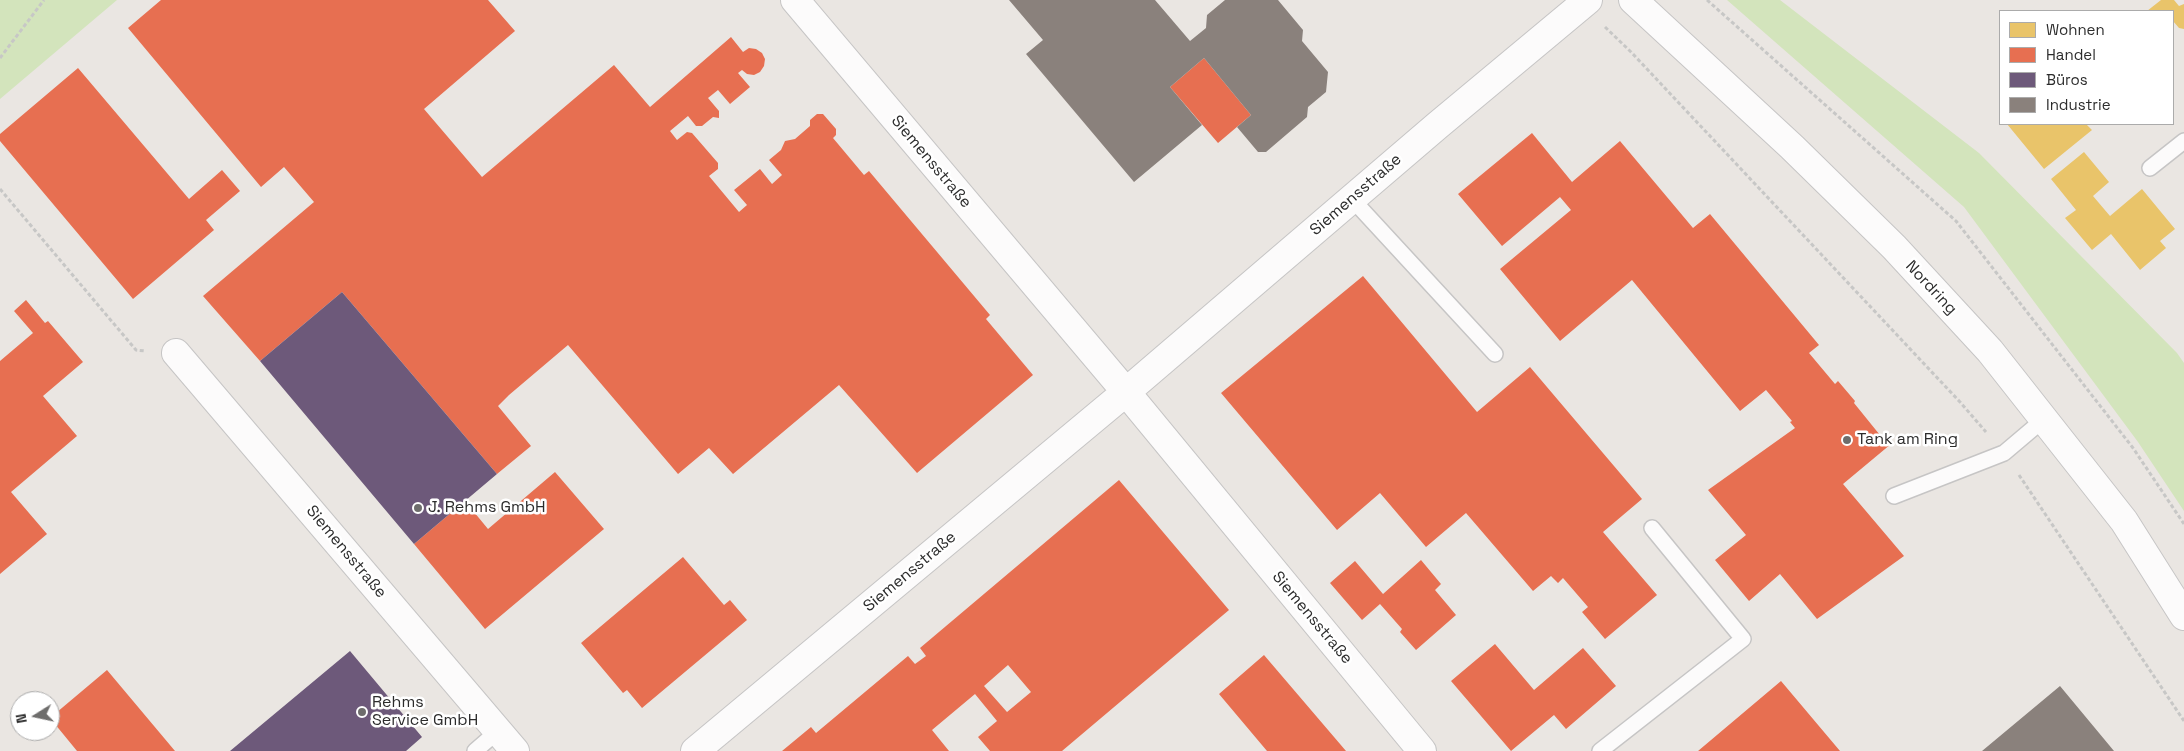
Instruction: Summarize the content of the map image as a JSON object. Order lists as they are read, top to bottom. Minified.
{"streets":{"street":["Siemensstraße","Nordring"]},"places":["Tank am Ring","J. Rehms GmbH","Rehms Service GmbH"],"legend":["Wohnen","Handel","Büros","Industrie"],"north":"left"}
